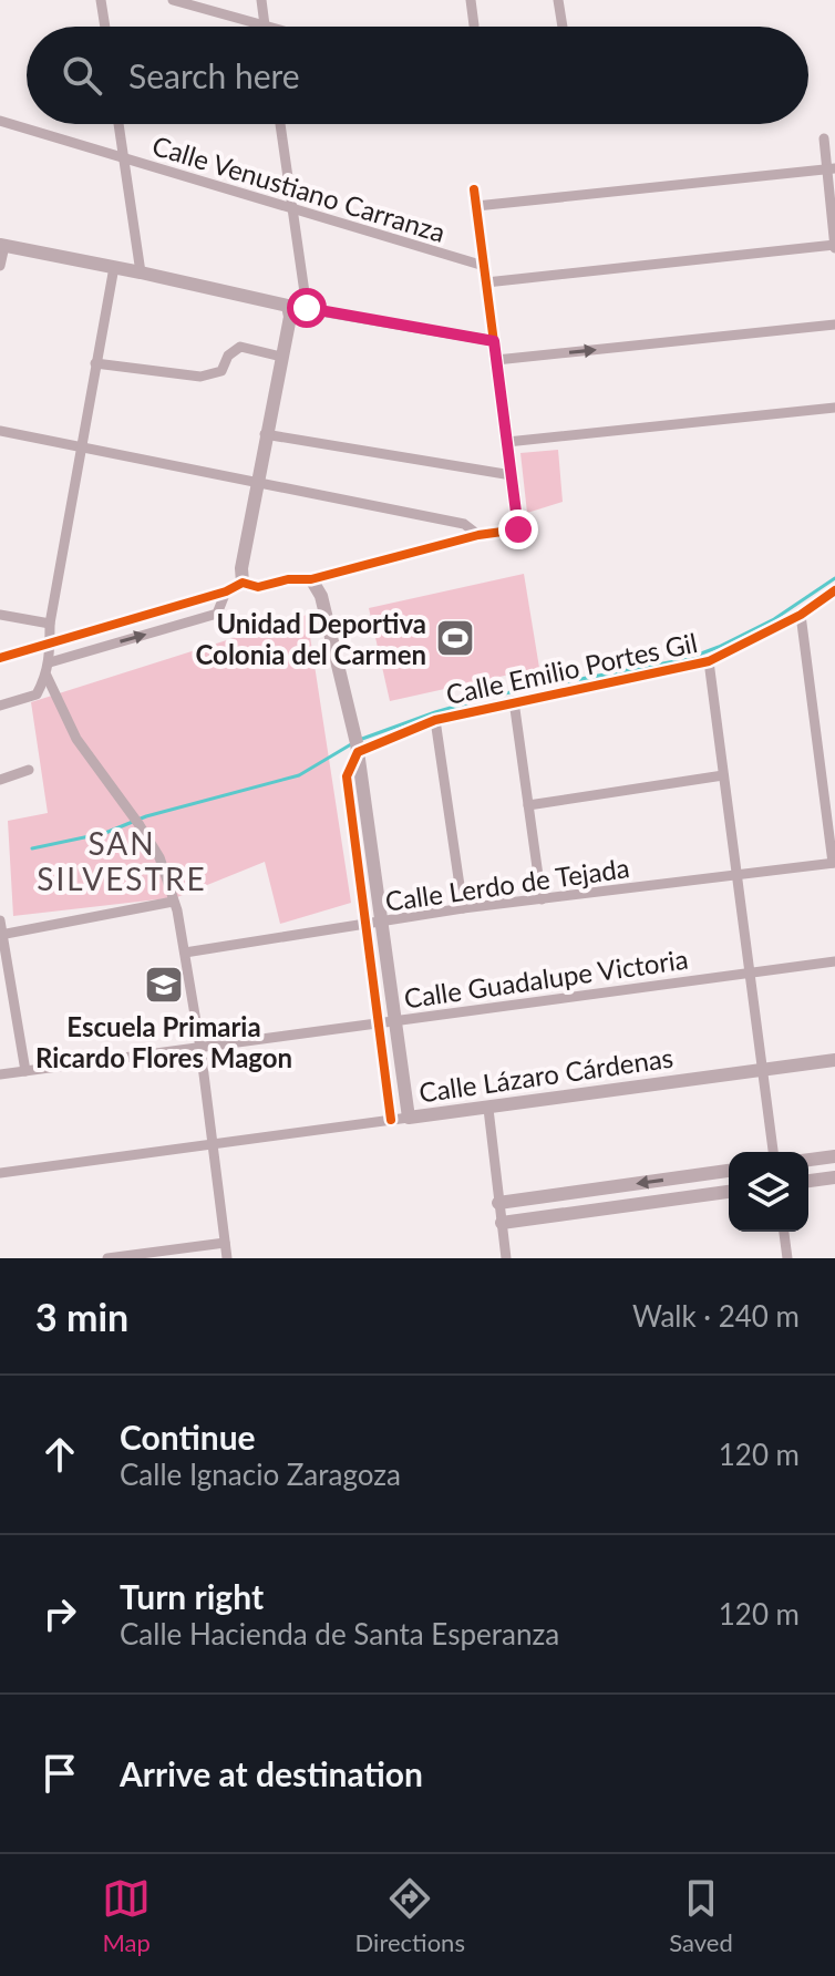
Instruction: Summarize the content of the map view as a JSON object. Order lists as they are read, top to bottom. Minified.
{"streets":{"street":["Calle Venustiano Carranza","Calle Emilio Portes Gil","Calle Lerdo de Tejada","Calle Guadalupe Victoria","Calle Lázaro Cárdenas"]},"districts":["SAN SILVESTRE"],"places":{"sports":["Unidad Deportiva Colonia del Carmen"],"school or university":["Escuela Primaria Ricardo Flores Magon"]},"page":{"search":"Search here","heading":["3 min","Walk · 240 m"],"list":[["Continue","Calle Ignacio Zaragoza","120 m"],["Turn right","Calle Hacienda de Santa Esperanza","120 m"],"Arrive at destination"],"nav":["Map","Directions","Saved"]}}
